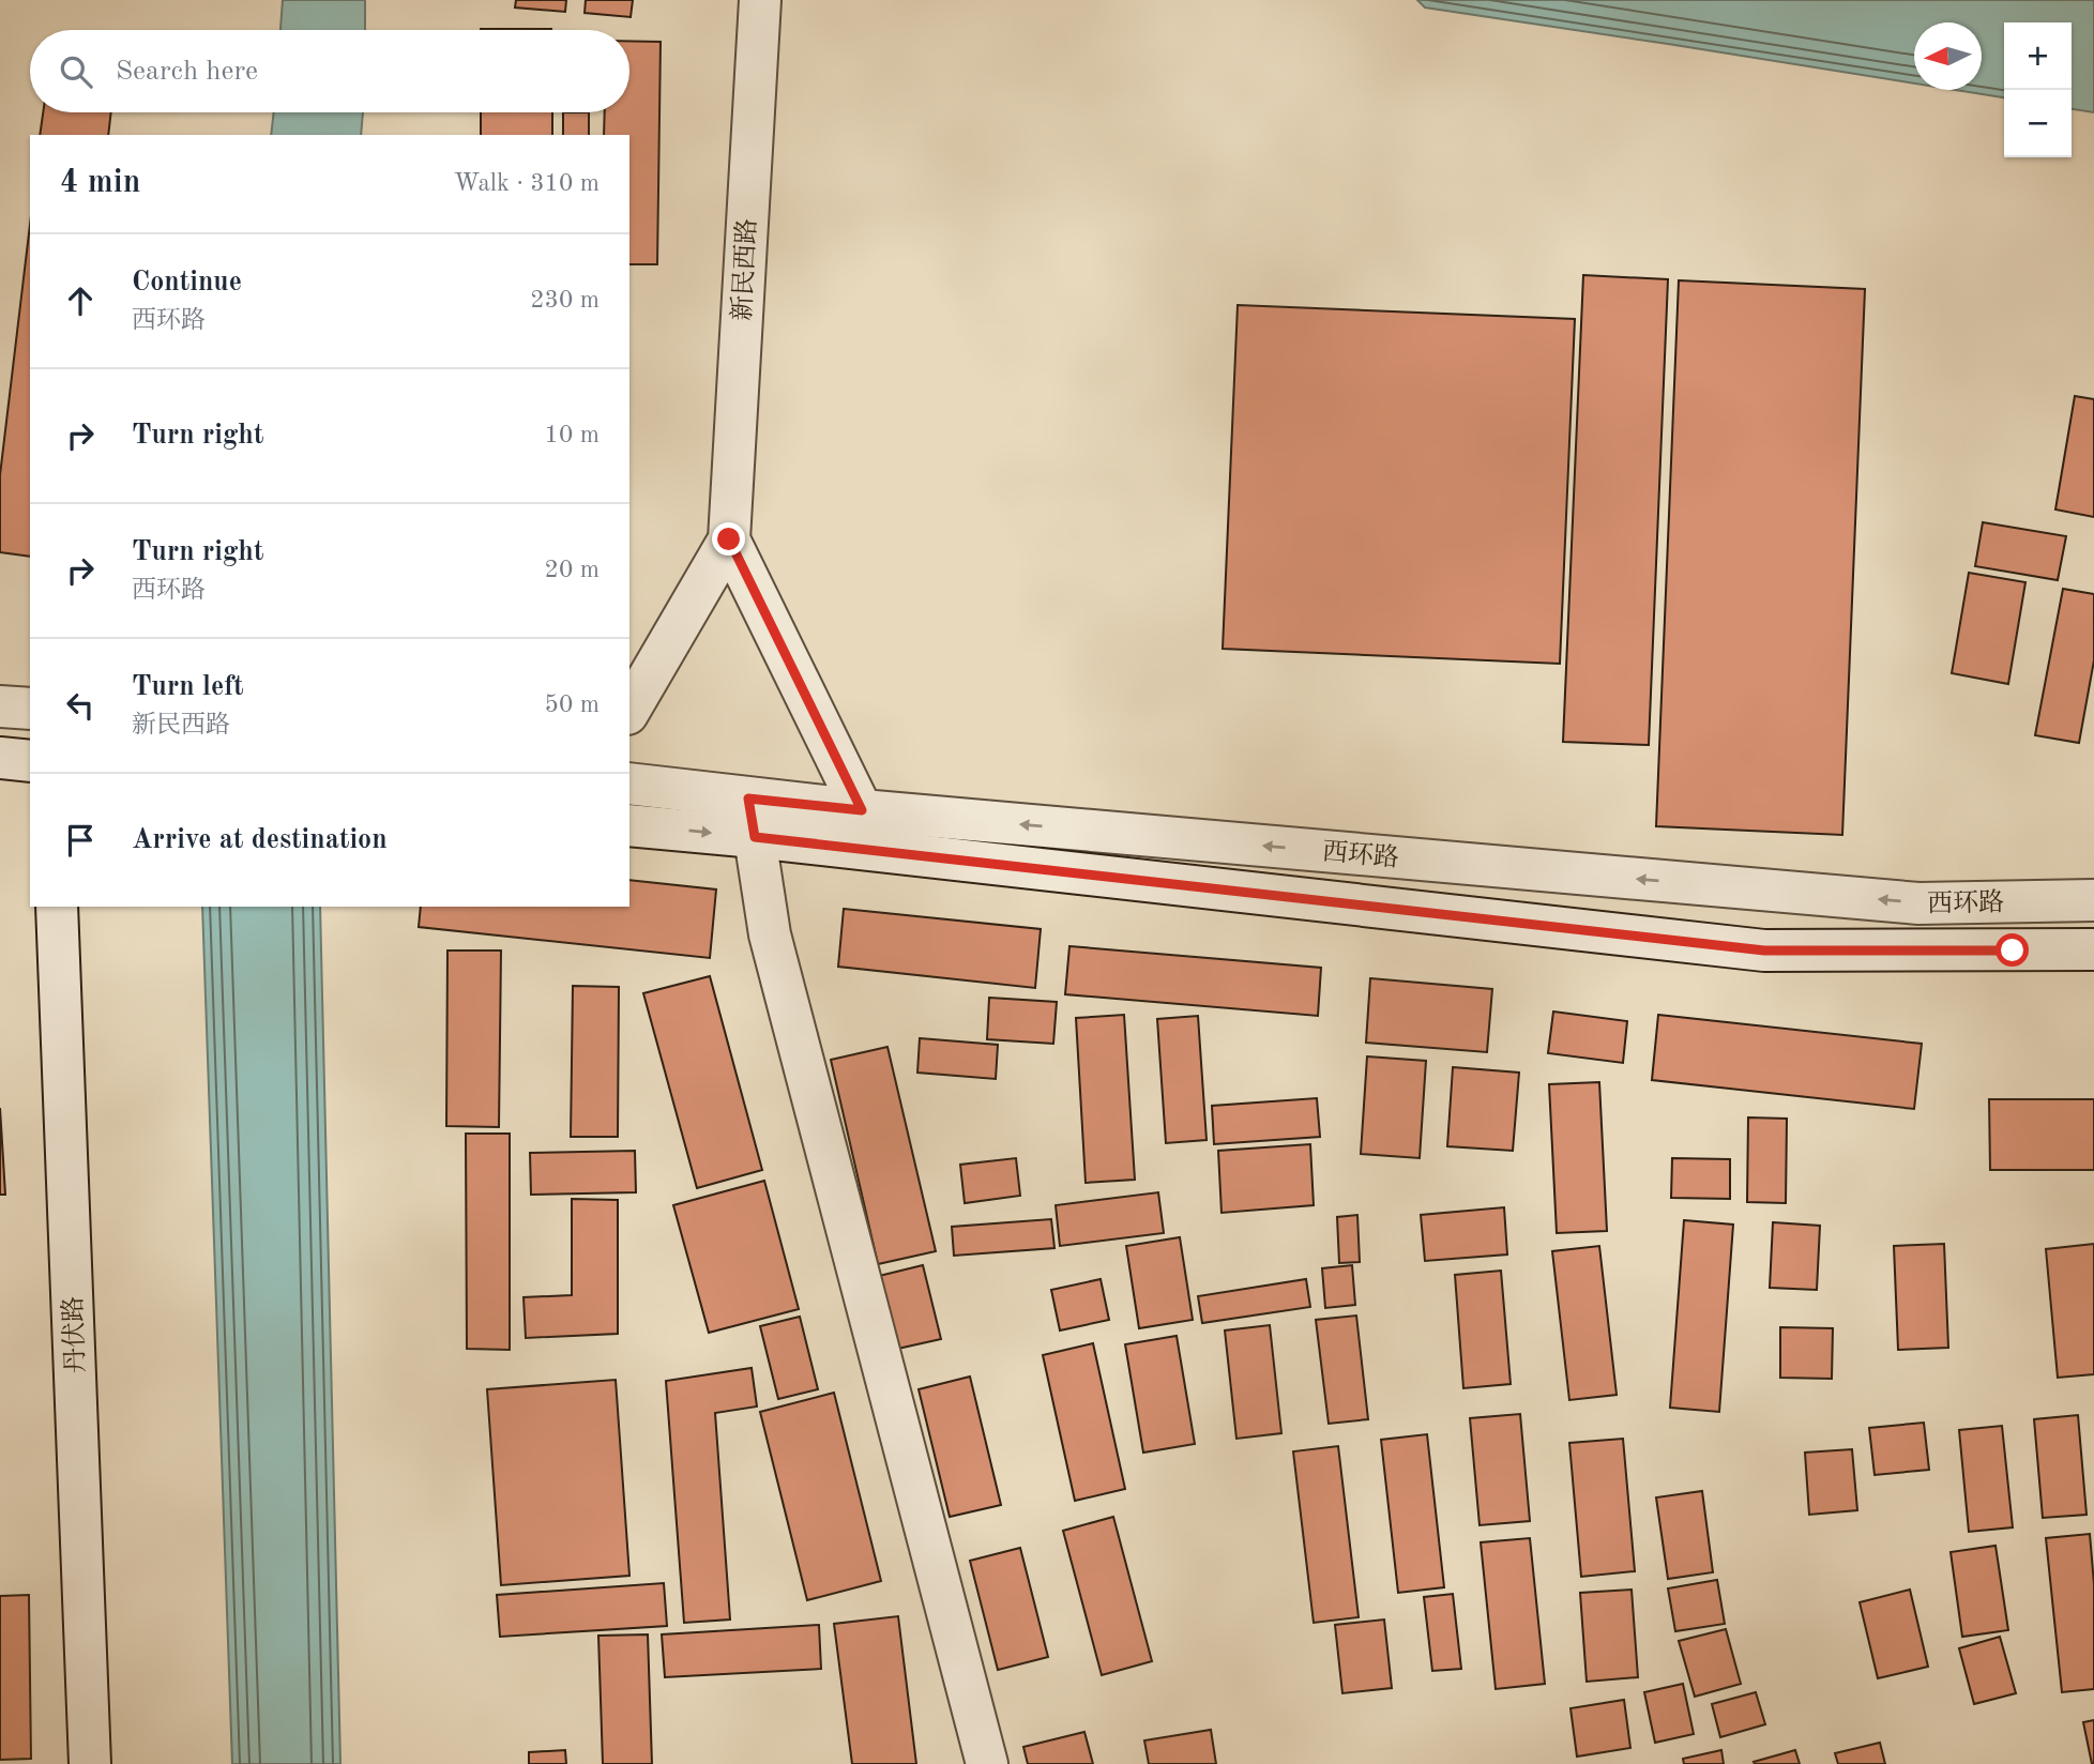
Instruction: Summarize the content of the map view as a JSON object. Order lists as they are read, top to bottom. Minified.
{"streets":{"street":["新民西路","西环路","丹伏路"]},"crossings":[["新民西路","西环路"]],"north":"left","page":{"map_buttons":["+","−"],"search":"Search here","heading":["4 min","Walk · 310 m"],"list":[["Continue","西环路","230 m"],["Turn right","10 m"],["Turn right","西环路","20 m"],["Turn left","新民西路","50 m"],"Arrive at destination"]}}
